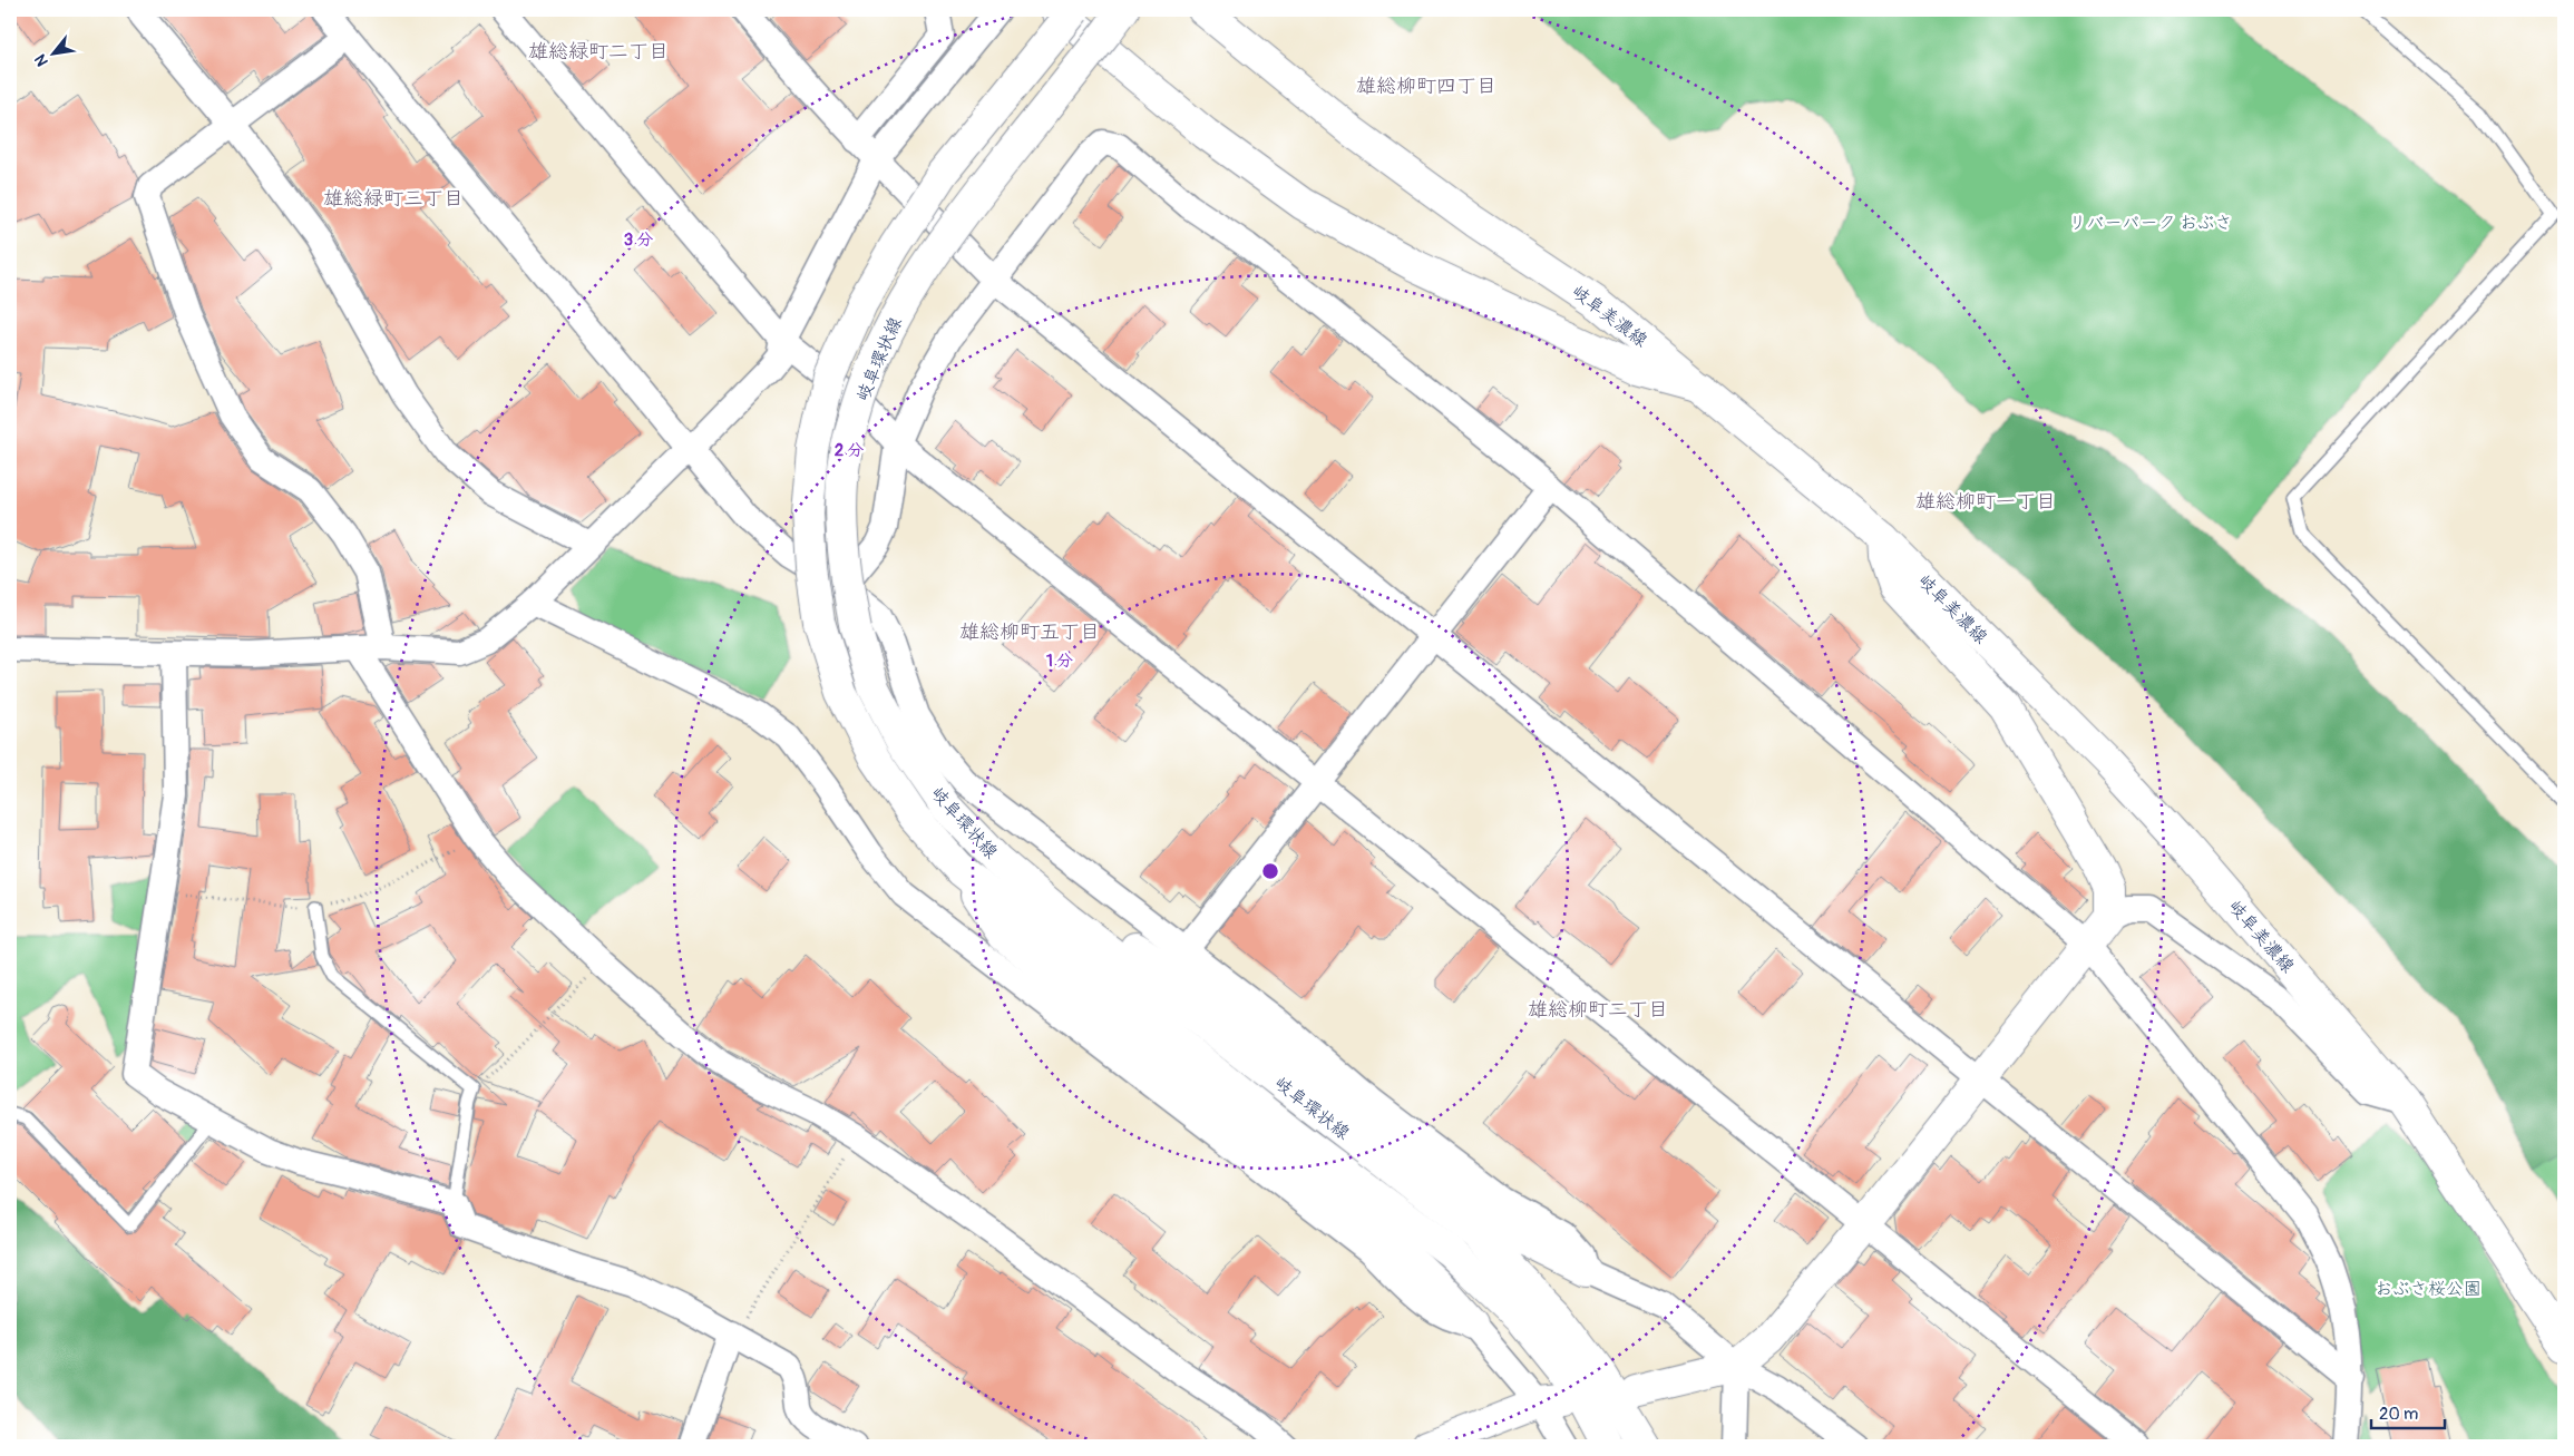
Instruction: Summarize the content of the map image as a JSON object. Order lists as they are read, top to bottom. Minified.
{"streets":{"main road":["岐阜美濃線","岐阜環状線"]},"districts":["雄総緑町二丁目","雄総柳町四丁目","雄総緑町三丁目","雄総柳町一丁目","雄総柳町五丁目","雄総柳町二丁目"],"parks":["リバーパーク おぶさ","おぶさ桜公園"],"scale_bar":"20 m","north":"bottom left","rings":["3 分","2 分","1 分"]}
